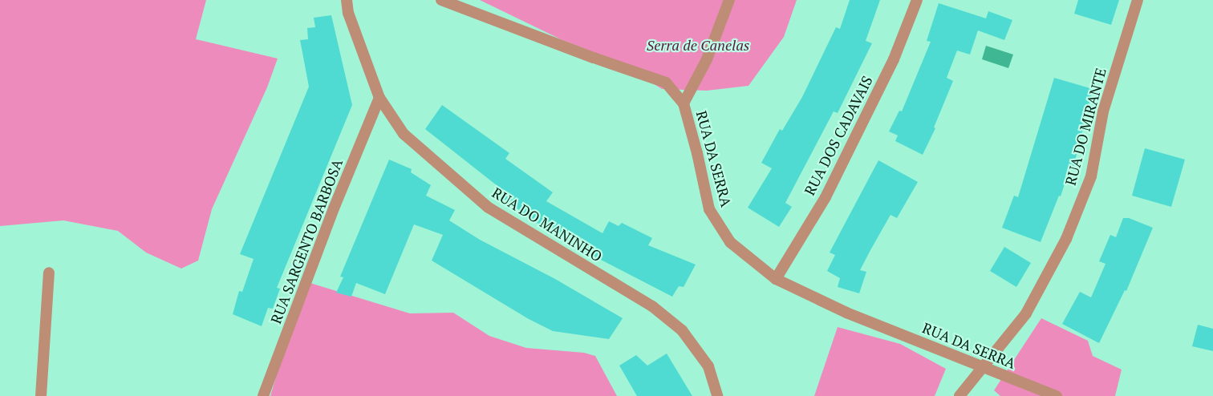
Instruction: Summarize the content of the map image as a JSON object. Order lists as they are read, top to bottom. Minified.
{"streets":{"street":["RUA DO MIRANTE","RUA DOS CADAVAIS","RUA DA SERRA","RUA DO MANINHO","RUA SARGENTO BARBOSA"]},"crossings":[["RUA DO MIRANTE","RUA DA SERRA"],["RUA DOS CADAVAIS","RUA DA SERRA"],["RUA DO MANINHO","RUA SARGENTO BARBOSA"]],"parks":["Serra de Canelas"]}
